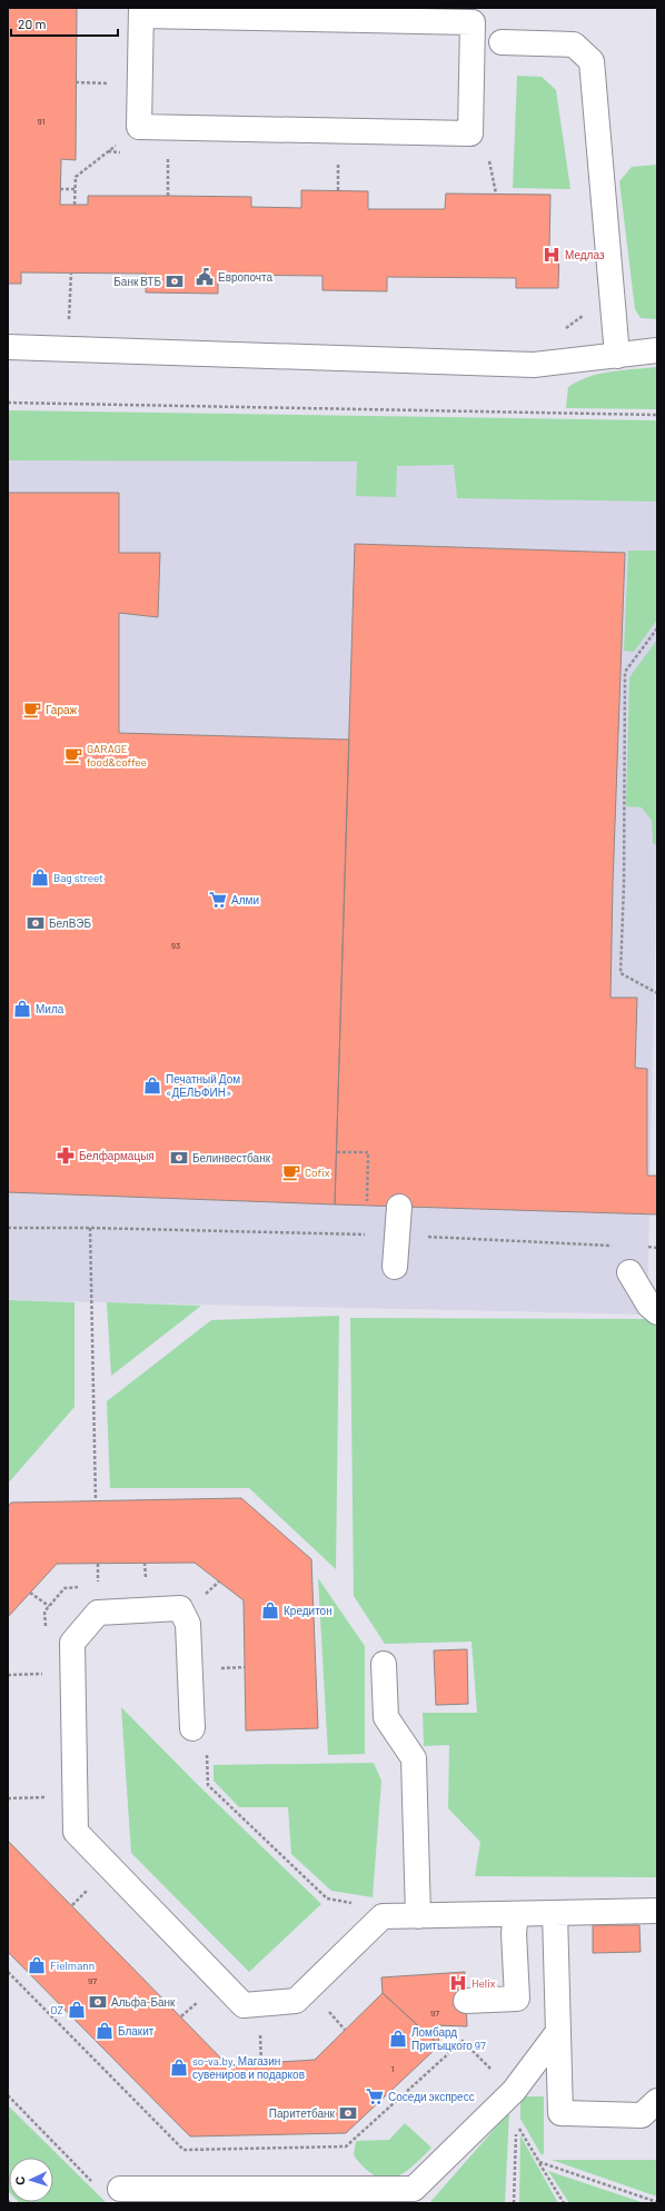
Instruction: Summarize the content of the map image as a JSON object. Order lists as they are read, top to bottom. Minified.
{"places":{"hospital":["Медлаз","Helix"],"public building":["Европочта"],"bank":["Банк ВТБ","БелВЭБ","Белинвестбанк","Альфа-Банк","Паритетбанк"],"cafe":["Гараж","GARAGE food&coffee","Cofix"],"shop":["Bag street","Мила","Печатный Дом «ДЕЛЬФИН»","Кредитон","Fielmann","OZ","Блакит","Ломбард Притыцкого 97","so-va.by, Магазин сувениров и подарков"],"supermarket":["Алми","Соседи экспресс"],"pharmacy":["Белфармацыя"]},"house_numbers":["91","93","97","97","1"],"scale_bar":"20 m","north":"left"}
